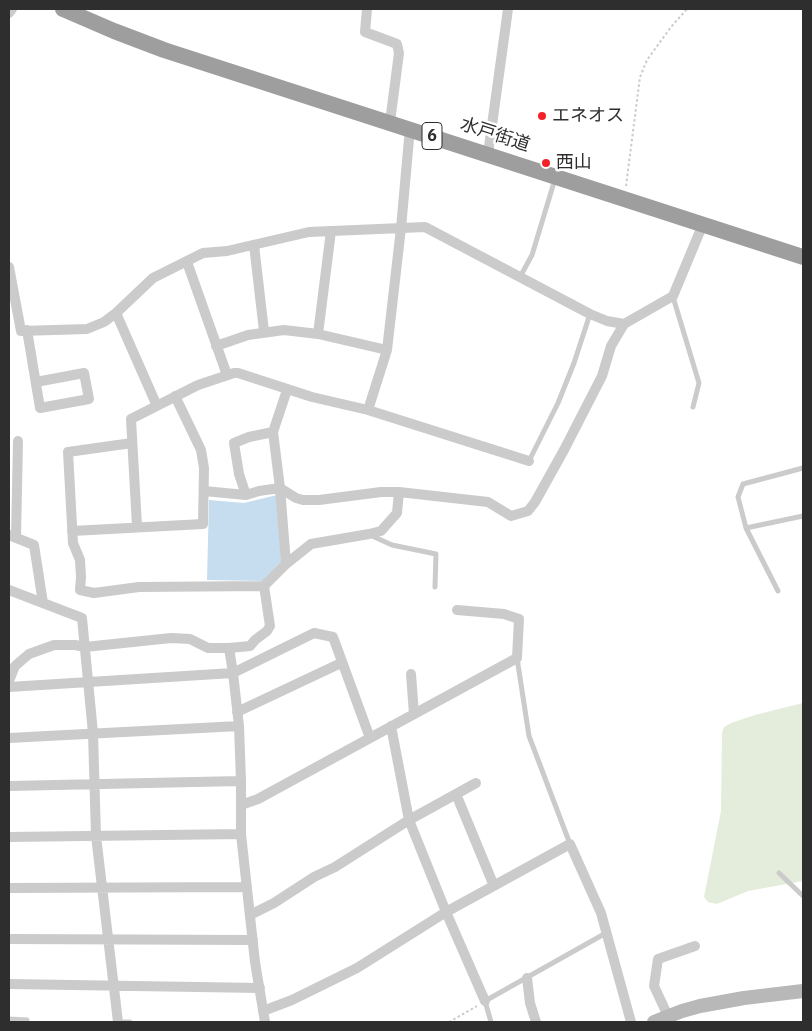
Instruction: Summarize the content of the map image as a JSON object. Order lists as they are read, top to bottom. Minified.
{"streets":{"highway":["水戸街道","6"]},"places":["エネオス","西山"]}
